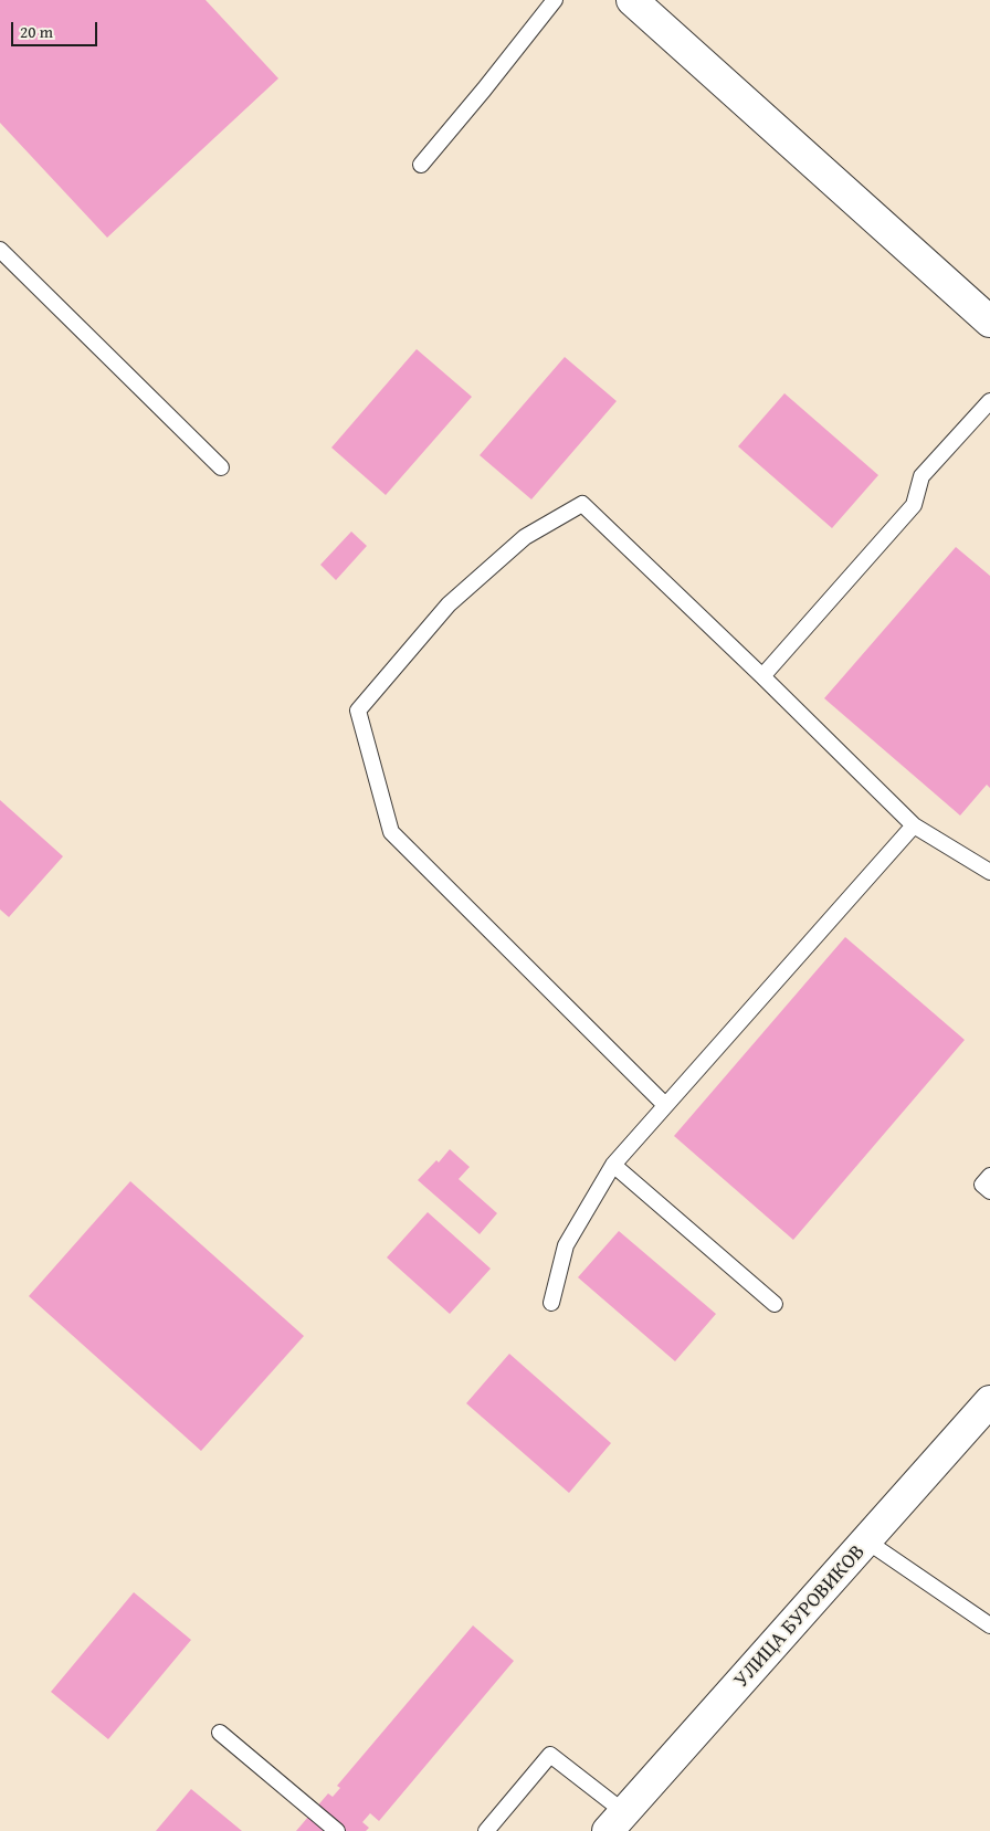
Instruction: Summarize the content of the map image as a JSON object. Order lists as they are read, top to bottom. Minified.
{"streets":{"street":["УЛИЦА БУРОВИКОВ"]},"scale_bar":"20 m"}
